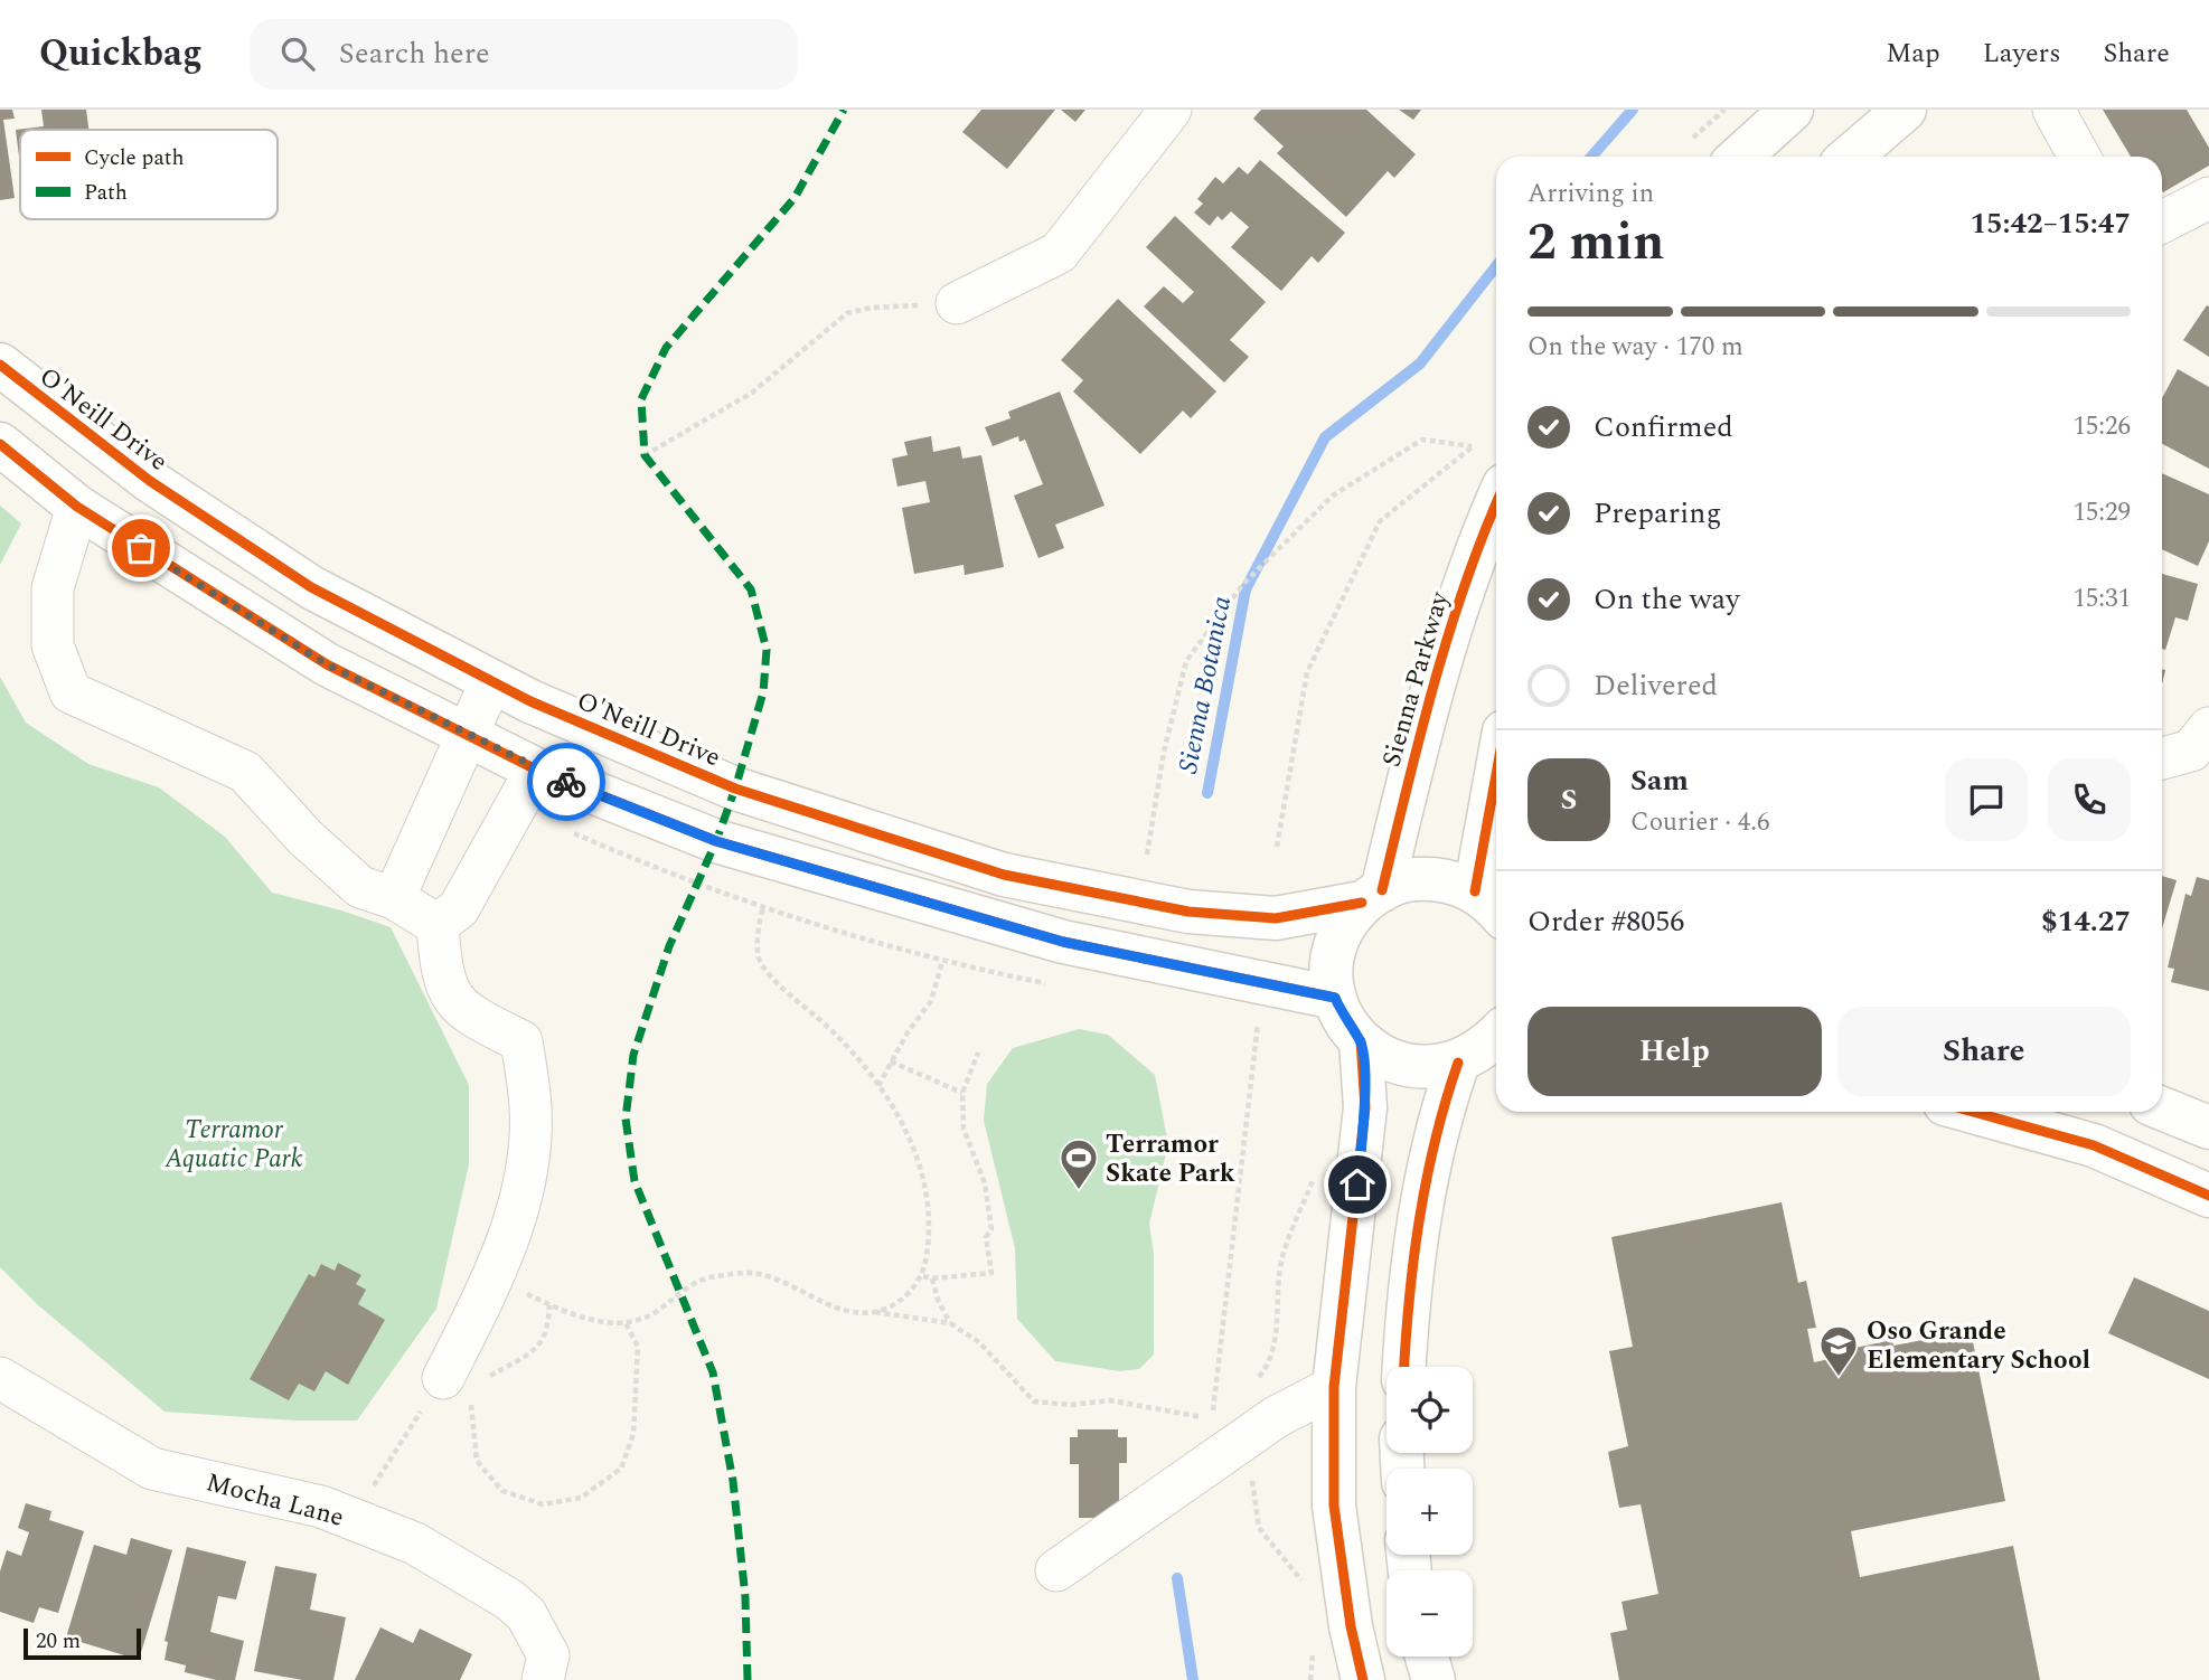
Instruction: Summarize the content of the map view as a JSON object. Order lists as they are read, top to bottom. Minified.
{"streets":{"main road":["O'Neill Drive","Sienna Parkway"],"street":["Mocha Lane"]},"crossings":[["O'Neill Drive","Sienna Parkway"]],"water":["Sienna Botanica"],"parks":["Terramor Aquatic Park"],"places":{"sports":["Terramor Skate Park"],"school or university":["Oso Grande Elementary School"]},"legend":["Cycle path","Path"],"scale_bar":"20 m","page":{"header":"Quickbag","search":"Search here","nav":["Map","Layers","Share"],"heading":["2 min","Arriving in","15:42–15:47"],"panel":["Sam","Courier · 4.6","Order #8056","$14.27"],"bar":"On the way · 170 m","list":[["Confirmed","15:26"],["Preparing","15:29"],["On the way","15:31"],"Delivered"],"round":"S","buttons":["Help","Share"],"map_buttons":["+","−"],"scale":"20 m"}}
